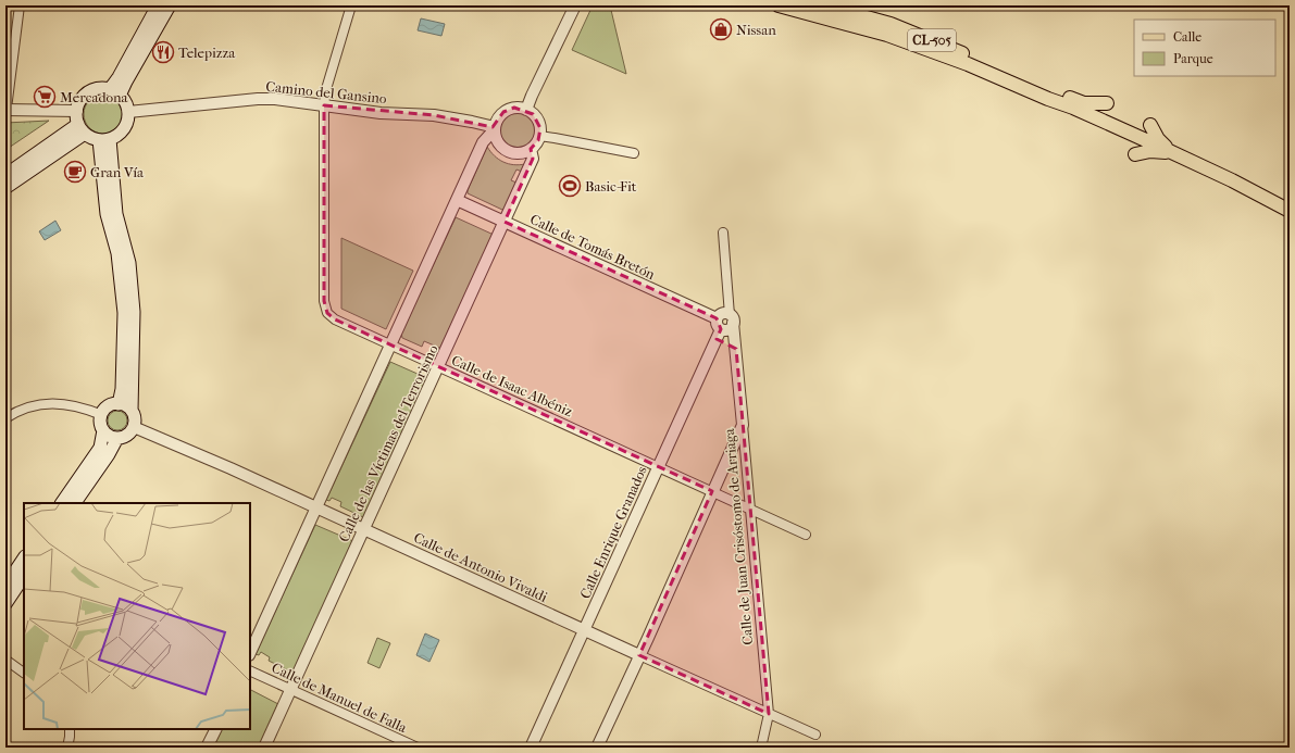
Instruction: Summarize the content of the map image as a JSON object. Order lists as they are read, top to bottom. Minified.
{"streets":{"main road":["CL-505"],"street":["Camino del Gansino","Calle de Tomás Bretón","Calle de Isaac Albéniz","Calle de las Víctimas del Terrorismo","Calle Enrique Granados","Calle de Juan Crisóstomo de Arriaga","Calle de Antonio Vivaldi","Calle de Manuel de Falla"]},"crossings":[["Camino del Gansino","Calle de Isaac Albéniz"],["Camino del Gansino","Calle de las Víctimas del Terrorismo"],["Calle de Tomás Bretón","Calle de las Víctimas del Terrorismo"],["Calle de Tomás Bretón","Calle Enrique Granados"],["Calle de Tomás Bretón","Calle de Juan Crisóstomo de Arriaga"],["Calle de Isaac Albéniz","Calle de las Víctimas del Terrorismo"],["Calle de Isaac Albéniz","Calle Enrique Granados"],["Calle de Isaac Albéniz","Calle de Juan Crisóstomo de Arriaga"],["Calle de las Víctimas del Terrorismo","Calle de Antonio Vivaldi"],["Calle de las Víctimas del Terrorismo","Calle de Manuel de Falla"],["Calle Enrique Granados","Calle de Juan Crisóstomo de Arriaga"],["Calle Enrique Granados","Calle de Antonio Vivaldi"],["Calle de Juan Crisóstomo de Arriaga","Calle de Antonio Vivaldi"]],"places":{"shop":["Nissan"],"restaurant":["Telepizza"],"supermarket":["Mercadona"],"cafe":["Gran Vía"],"sports":["Basic-Fit"]},"legend":["Calle","Parque"]}
